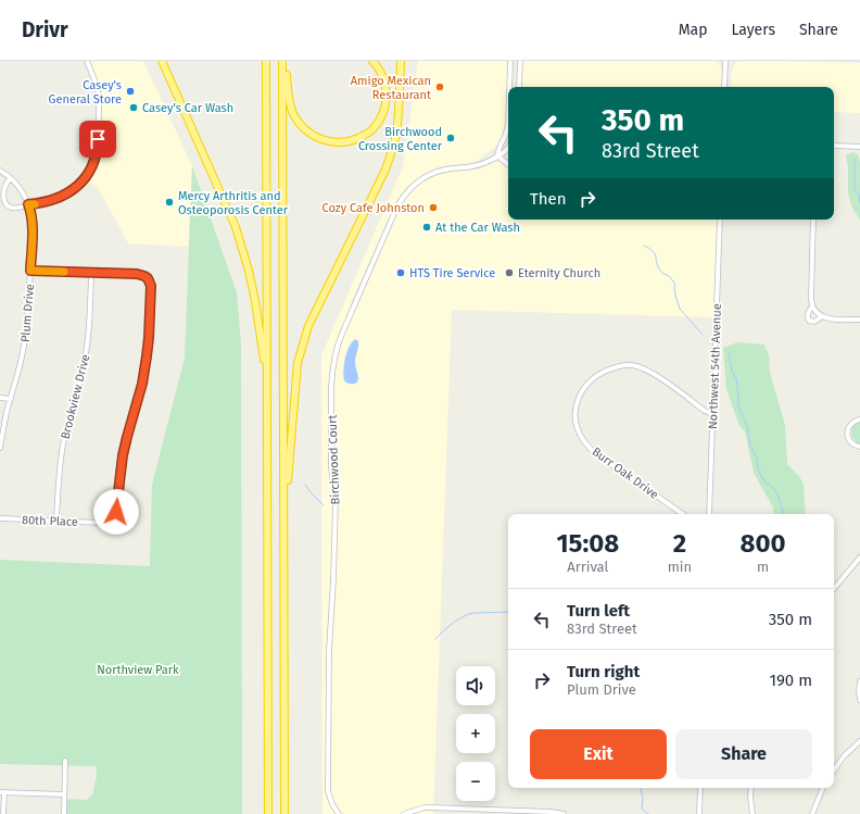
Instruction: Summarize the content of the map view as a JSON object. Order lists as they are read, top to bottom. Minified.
{"streets":{"street":["Plum Drive","Northwest 54th Avenue","Brookview Drive","Birchwood Court","Burr Oak Drive","80th Place"]},"crossings":[["Northwest 54th Avenue","Burr Oak Drive"],["Brookview Drive","80th Place"]],"parks":["Northview Park"],"places":["Amigo Mexican Restaurant","Casey's General Store","Casey's Car Wash","Birchwood Crossing Center","Mercy Arthritis and Osteoporosis Center","Cozy Cafe Johnston","At the Car Wash","HTS Tire Service","Eternity Church"],"page":{"header":"Drivr","nav":["Map","Layers","Share"],"turn":["350 m","83rd Street"],"then":"Then","eta":["15:08","Arrival","2","min","800","m"],"list":[{"name":"Turn left","note":"83rd Street","value":"350 m"},{"name":"Turn right","note":"Plum Drive","value":"190 m"}],"map_buttons":["+","−"],"buttons":["Exit","Share"]}}
